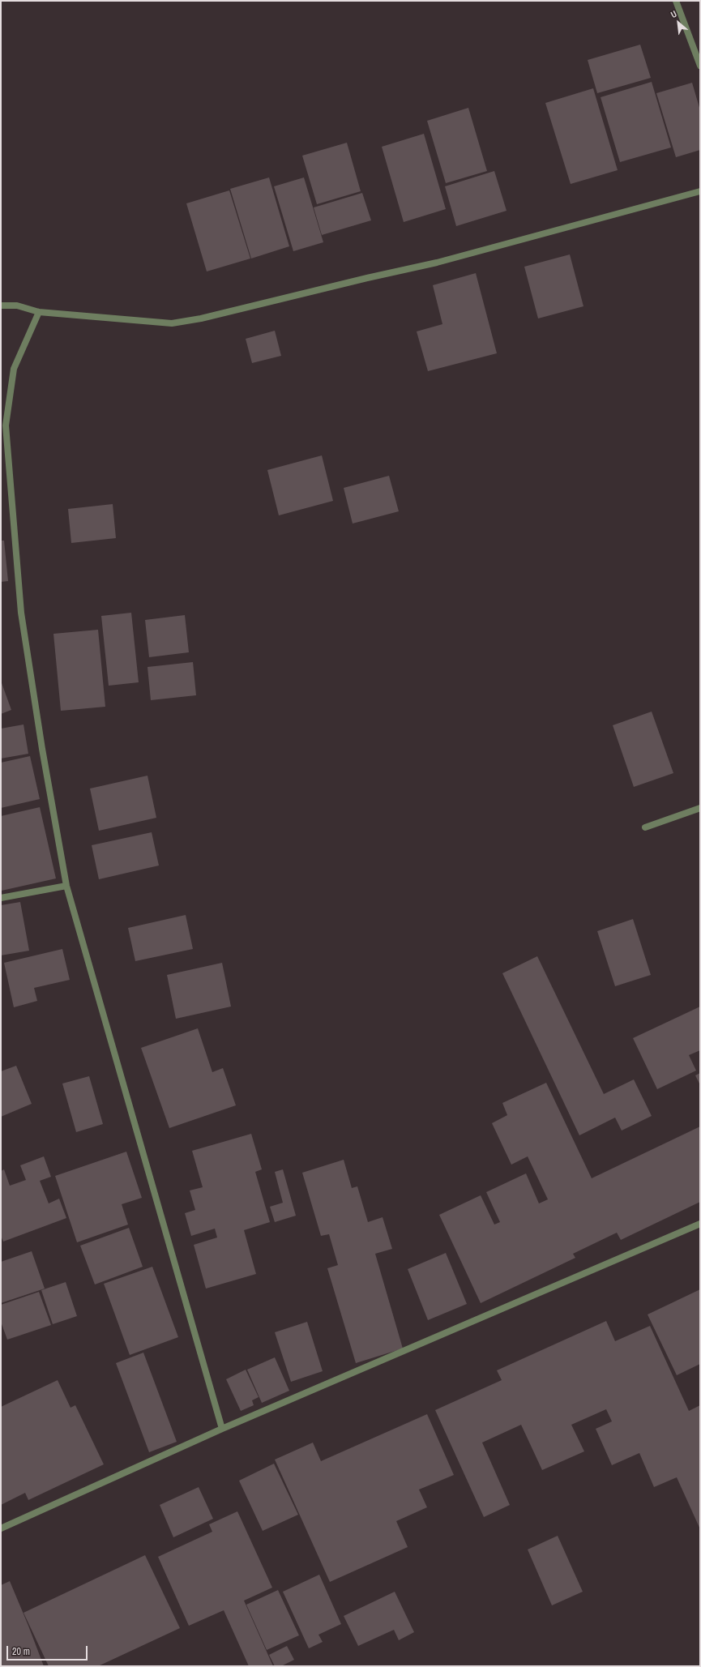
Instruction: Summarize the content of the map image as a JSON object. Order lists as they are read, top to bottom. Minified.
{"scale_bar":"20 m","north":"top left"}
